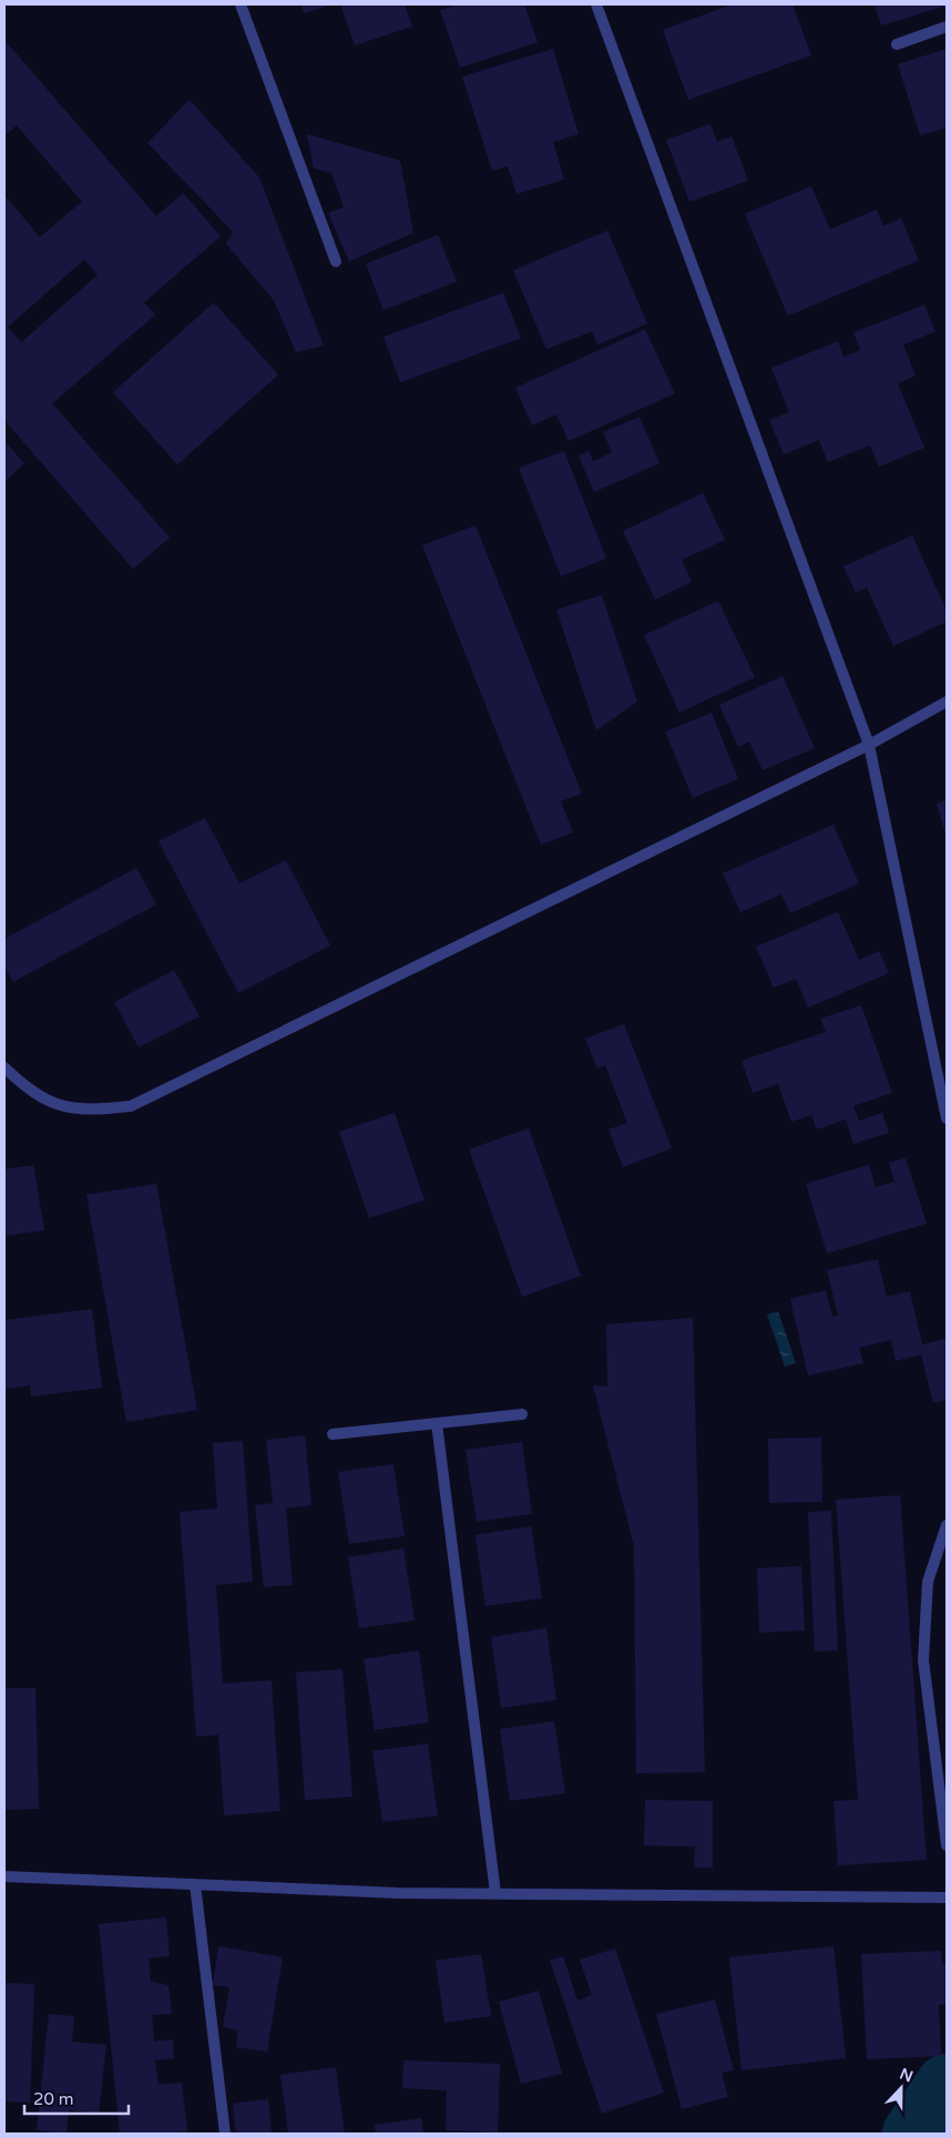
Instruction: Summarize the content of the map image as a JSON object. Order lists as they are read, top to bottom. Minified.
{"scale_bar":"20 m","north":"top"}
